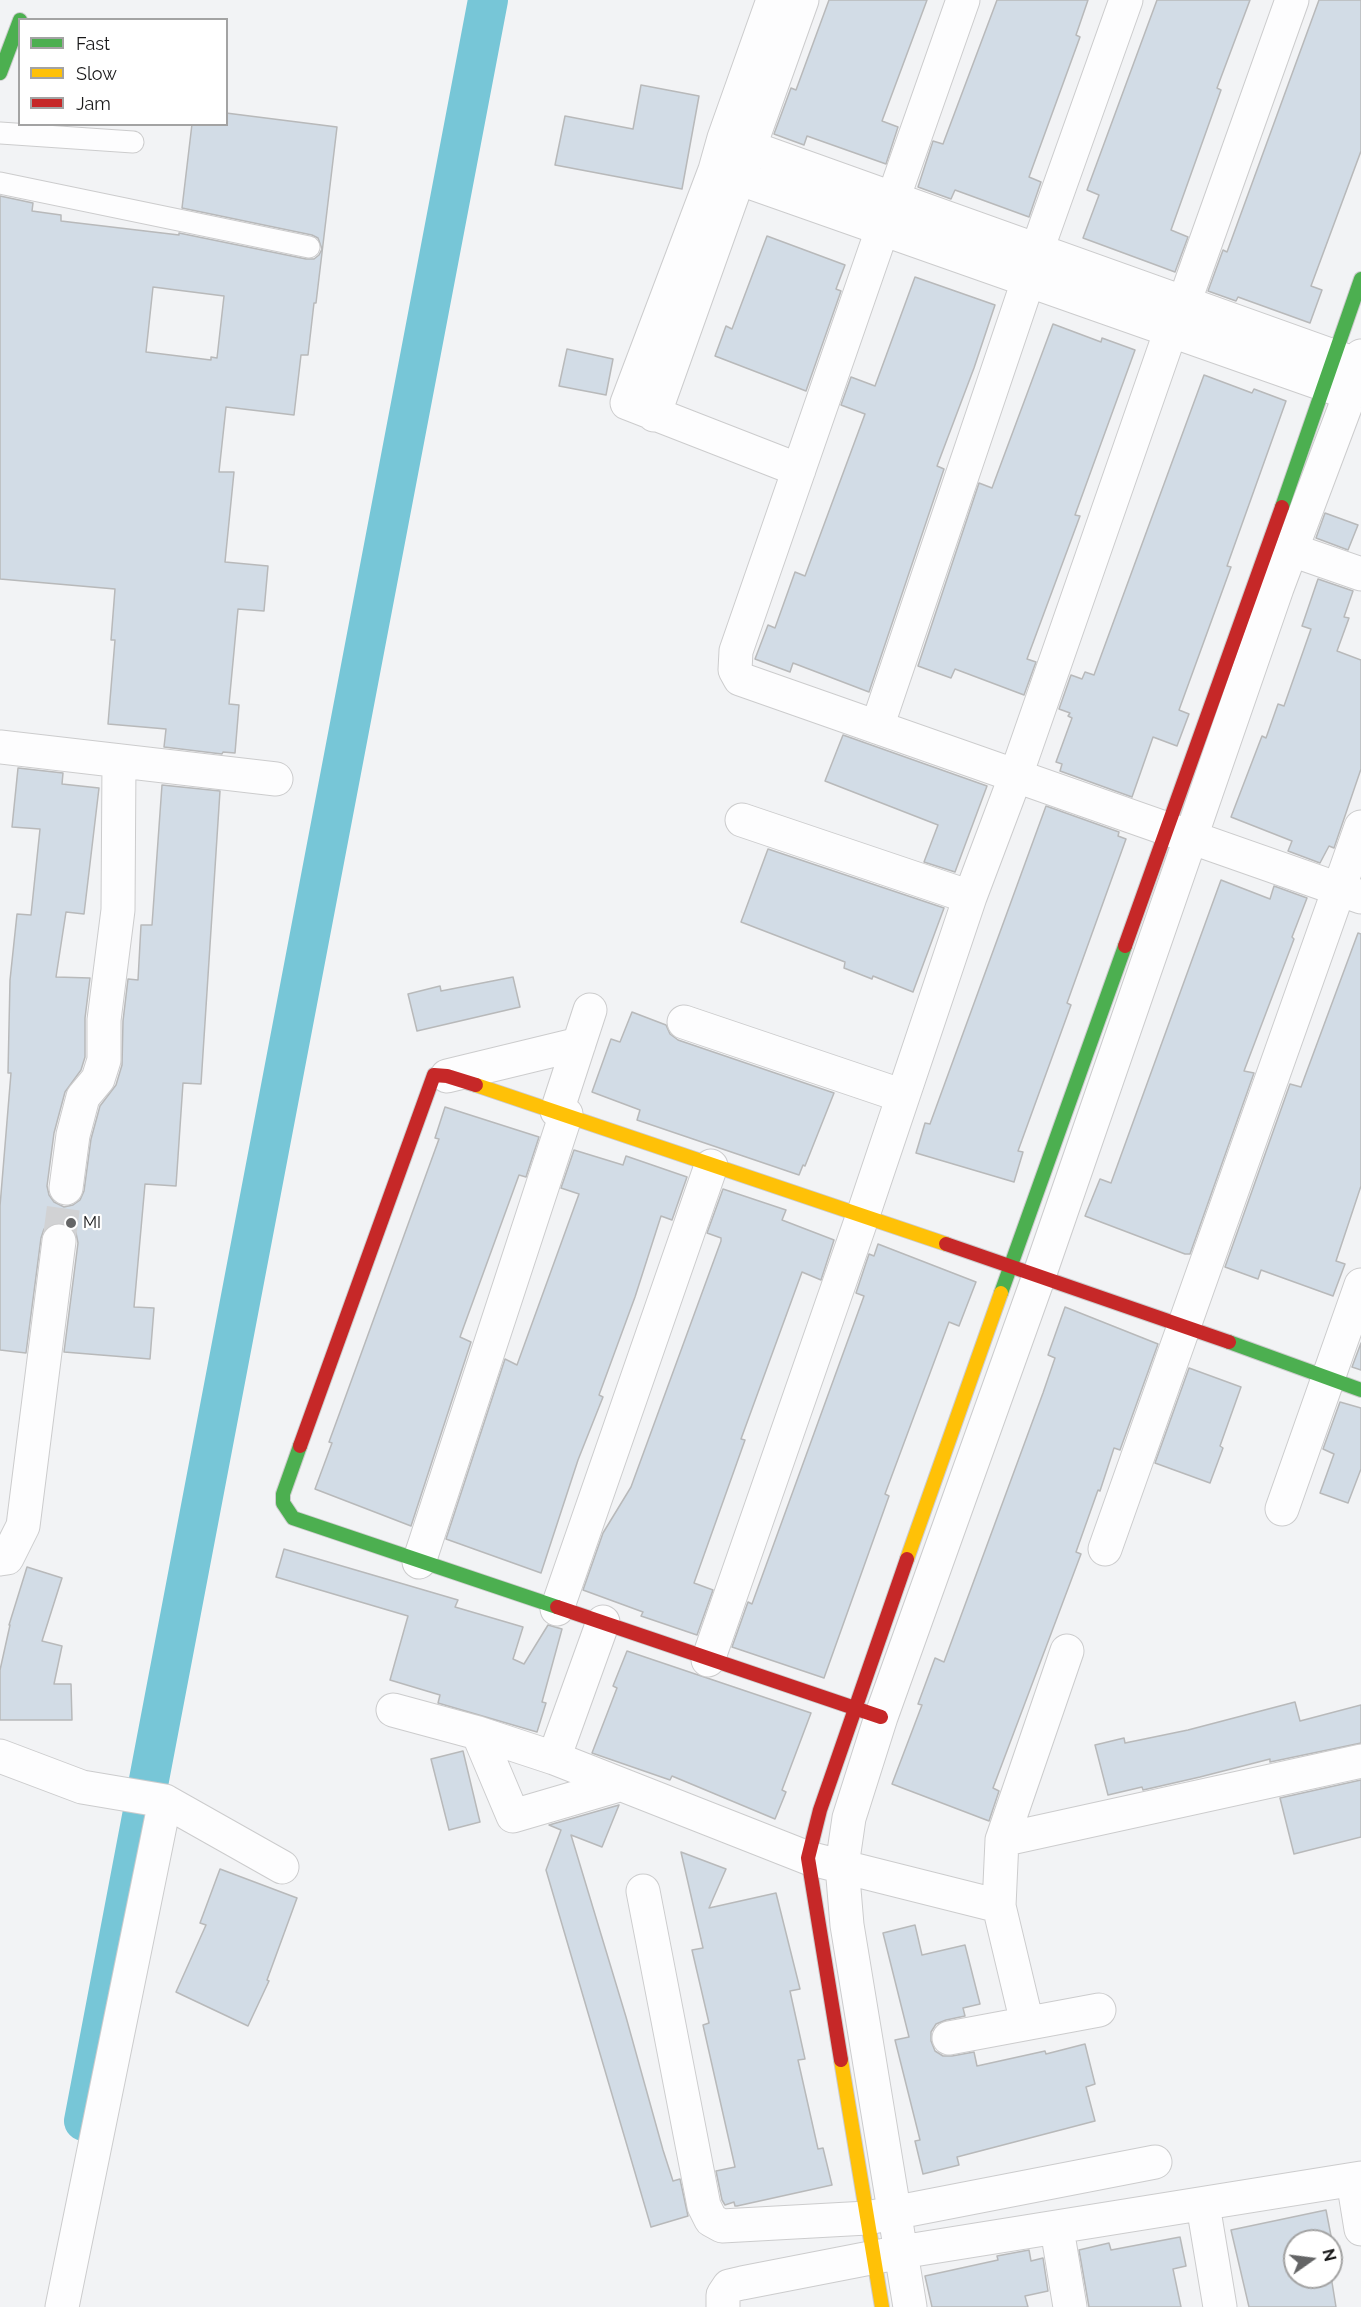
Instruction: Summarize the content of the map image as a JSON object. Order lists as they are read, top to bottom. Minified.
{"places":["MI"],"legend":["Fast","Slow","Jam"],"north":"right"}
